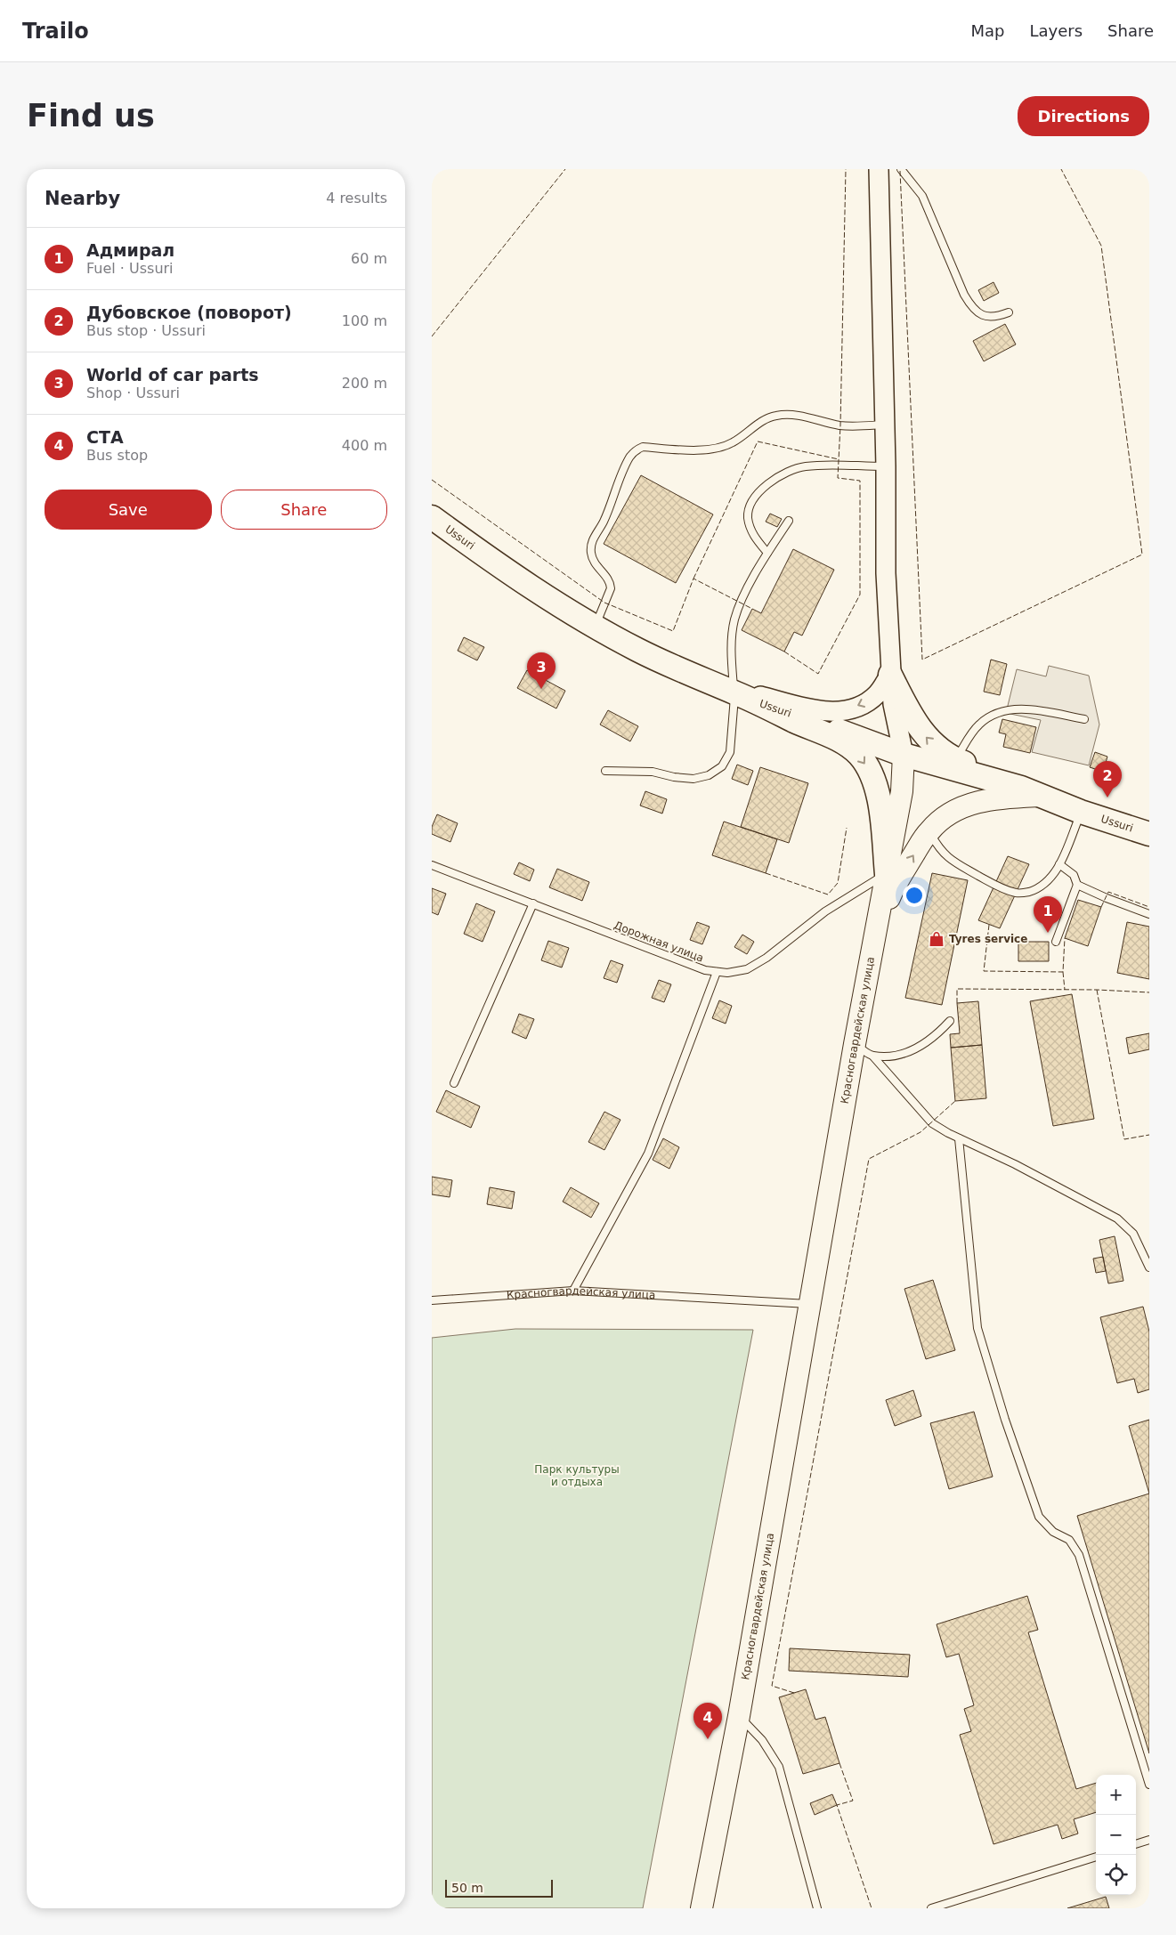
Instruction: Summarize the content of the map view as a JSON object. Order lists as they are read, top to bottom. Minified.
{"streets":{"highway":["Ussuri"],"main road":["Красногвардейская улица"],"lane":["Дорожная улица"]},"crossings":[["Ussuri","Красногвардейская улица"],["Дорожная улица","Красногвардейская улица"]],"parks":["Парк культуры и отдыха"],"places":{"shop":["Tyres service"]},"scale_bar":"50 m","page":{"header":"Trailo","nav":["Map","Layers","Share"],"buttons":["Directions",["Save","Share"]],"title":"Find us","heading":["Nearby","4 results"],"list":[{"mark":"1","name":"Адмирал","note":"Fuel · Ussuri","value":"60 m"},{"mark":"2","name":"Дубовское (поворот)","note":"Bus stop · Ussuri","value":"100 m"},{"mark":"3","name":"World of car parts","note":"Shop · Ussuri","value":"200 m"},{"mark":"4","name":"СТА","note":"Bus stop","value":"400 m"}],"pins":["3","2","1","4"],"map_buttons":["+","−"],"scale":"50 m"}}
